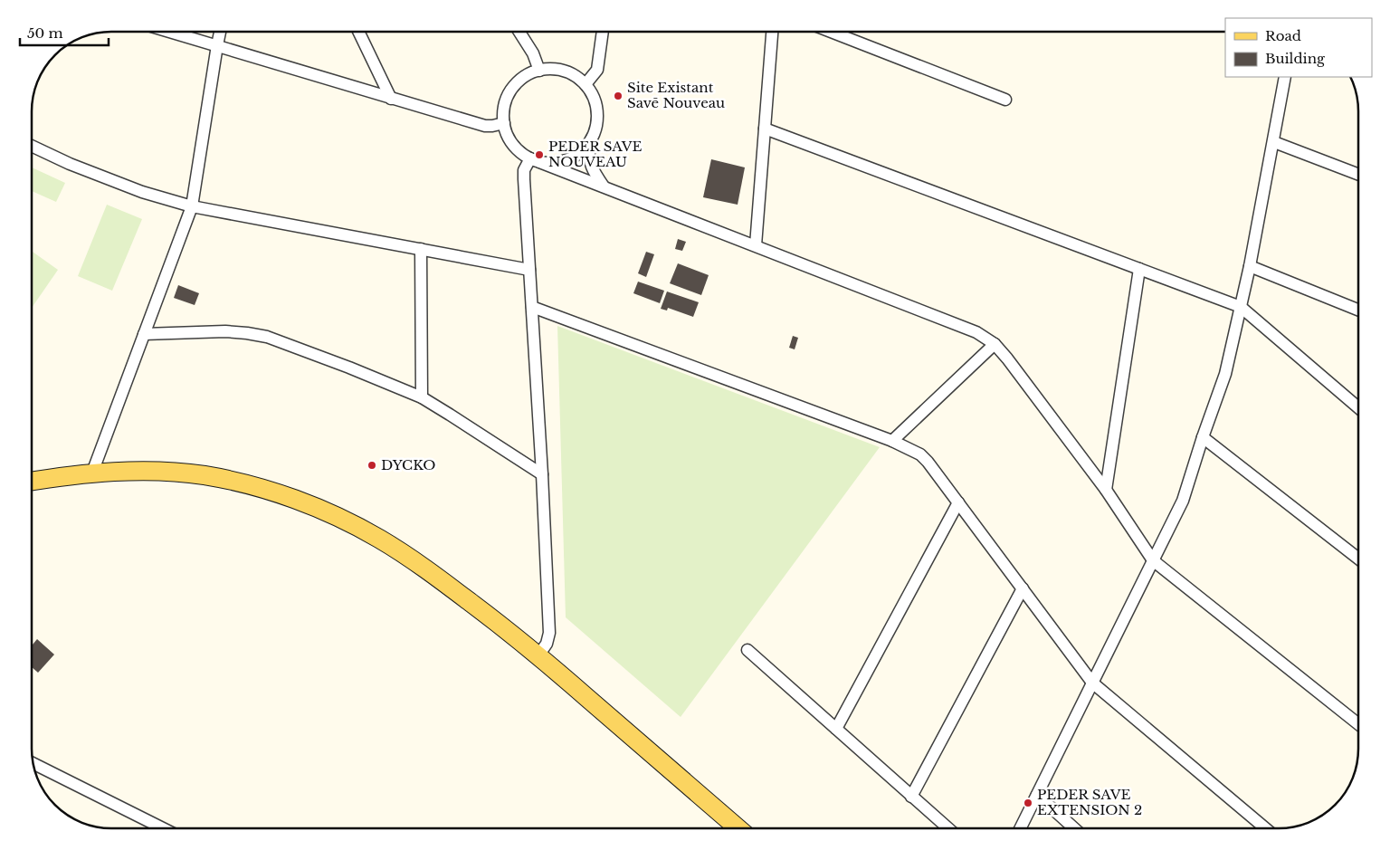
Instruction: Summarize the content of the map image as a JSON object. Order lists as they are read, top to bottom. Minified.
{"places":["Site Existant Savē Nouveau","PEDER SAVE NOUVEAU","DYCKO","PEDER SAVE EXTENSION 2"],"legend":["Road","Building"],"scale_bar":"50 m"}
